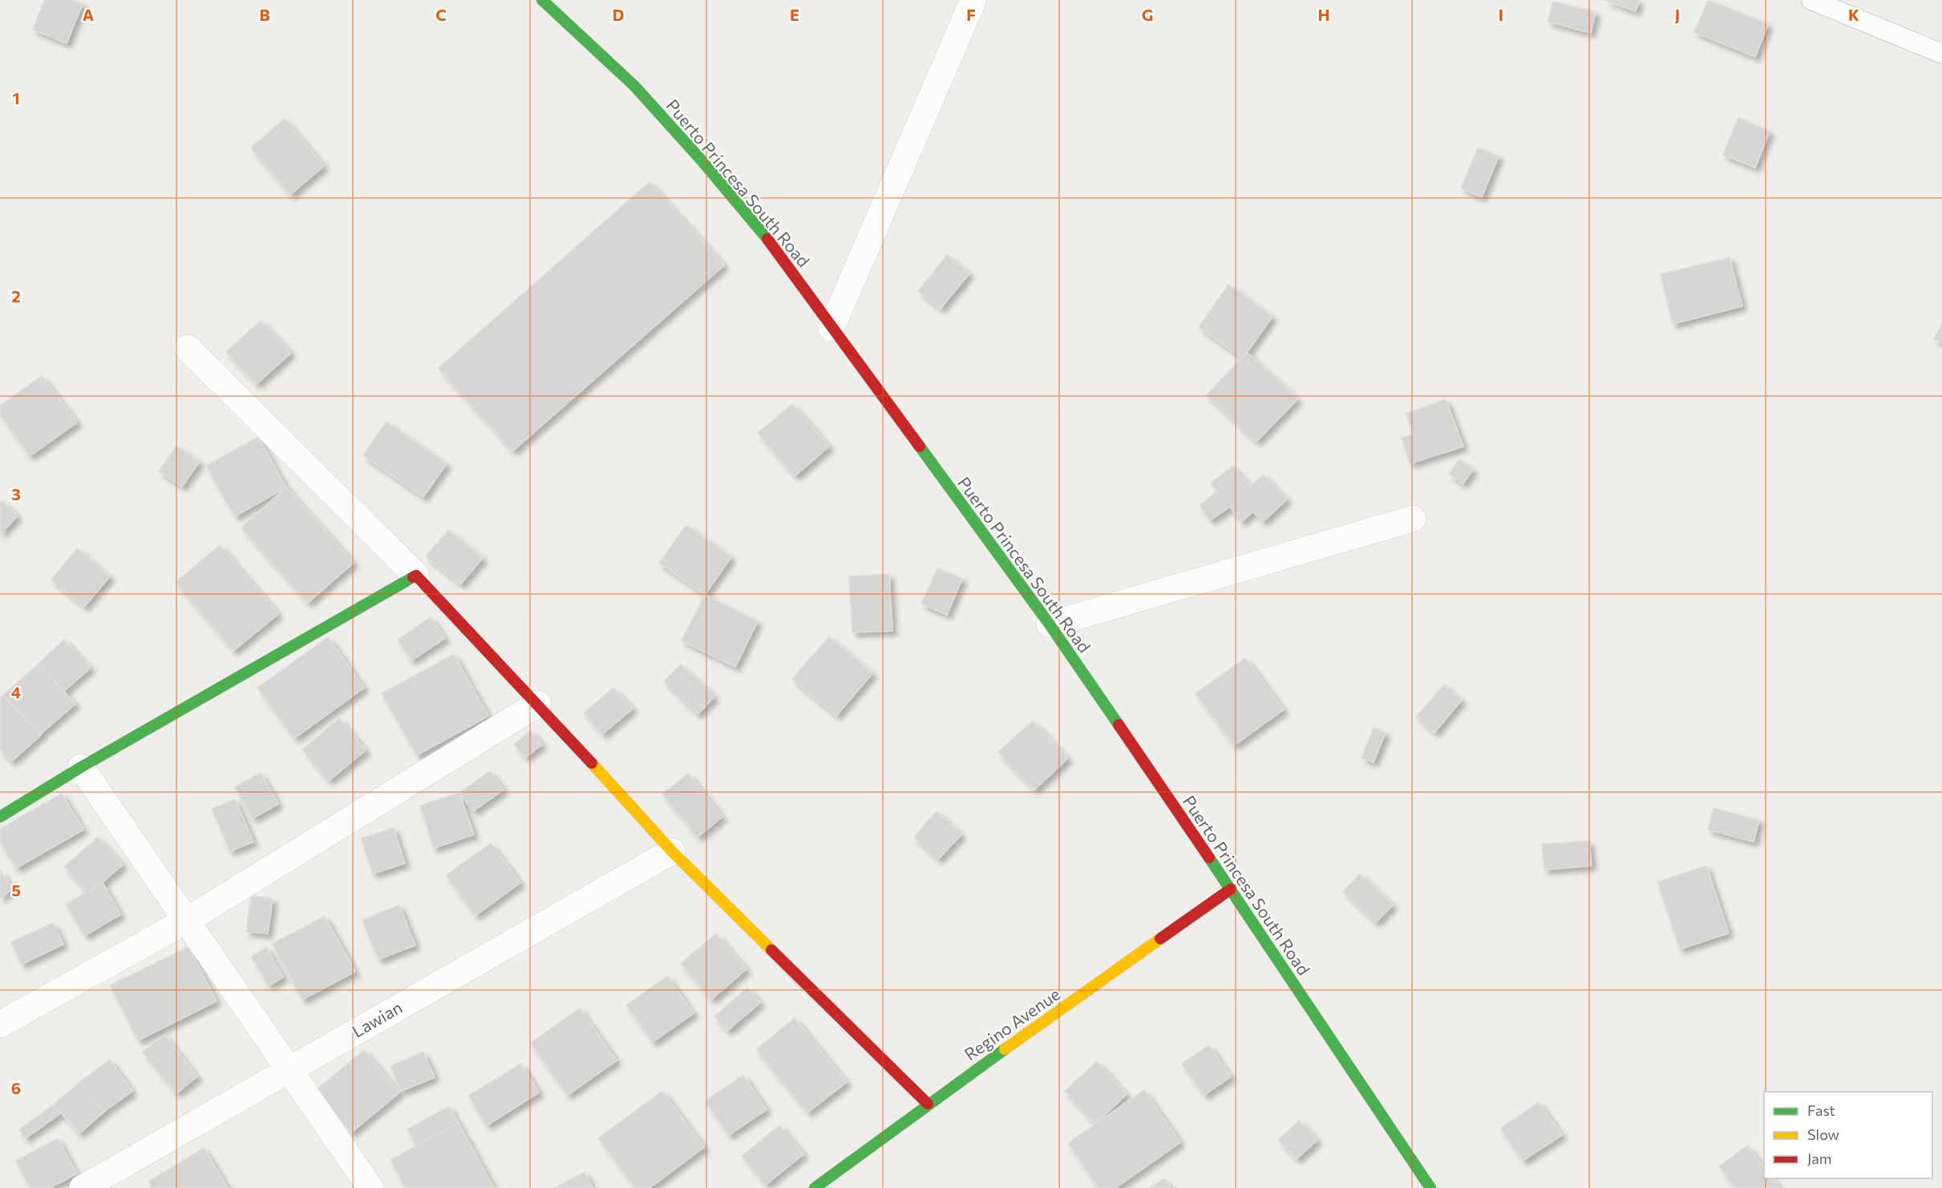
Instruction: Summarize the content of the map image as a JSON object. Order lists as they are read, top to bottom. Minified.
{"streets":{"street":["Puerto Princesa South Road","Lawian","Regino Avenue"]},"crossings":[["Puerto Princesa South Road","Regino Avenue"]],"legend":["Fast","Slow","Jam"],"grid":{"columns":["A","B","C","D","E","F","G","H","I","J","K"],"rows":["1","2","3","4","5","6"]}}
